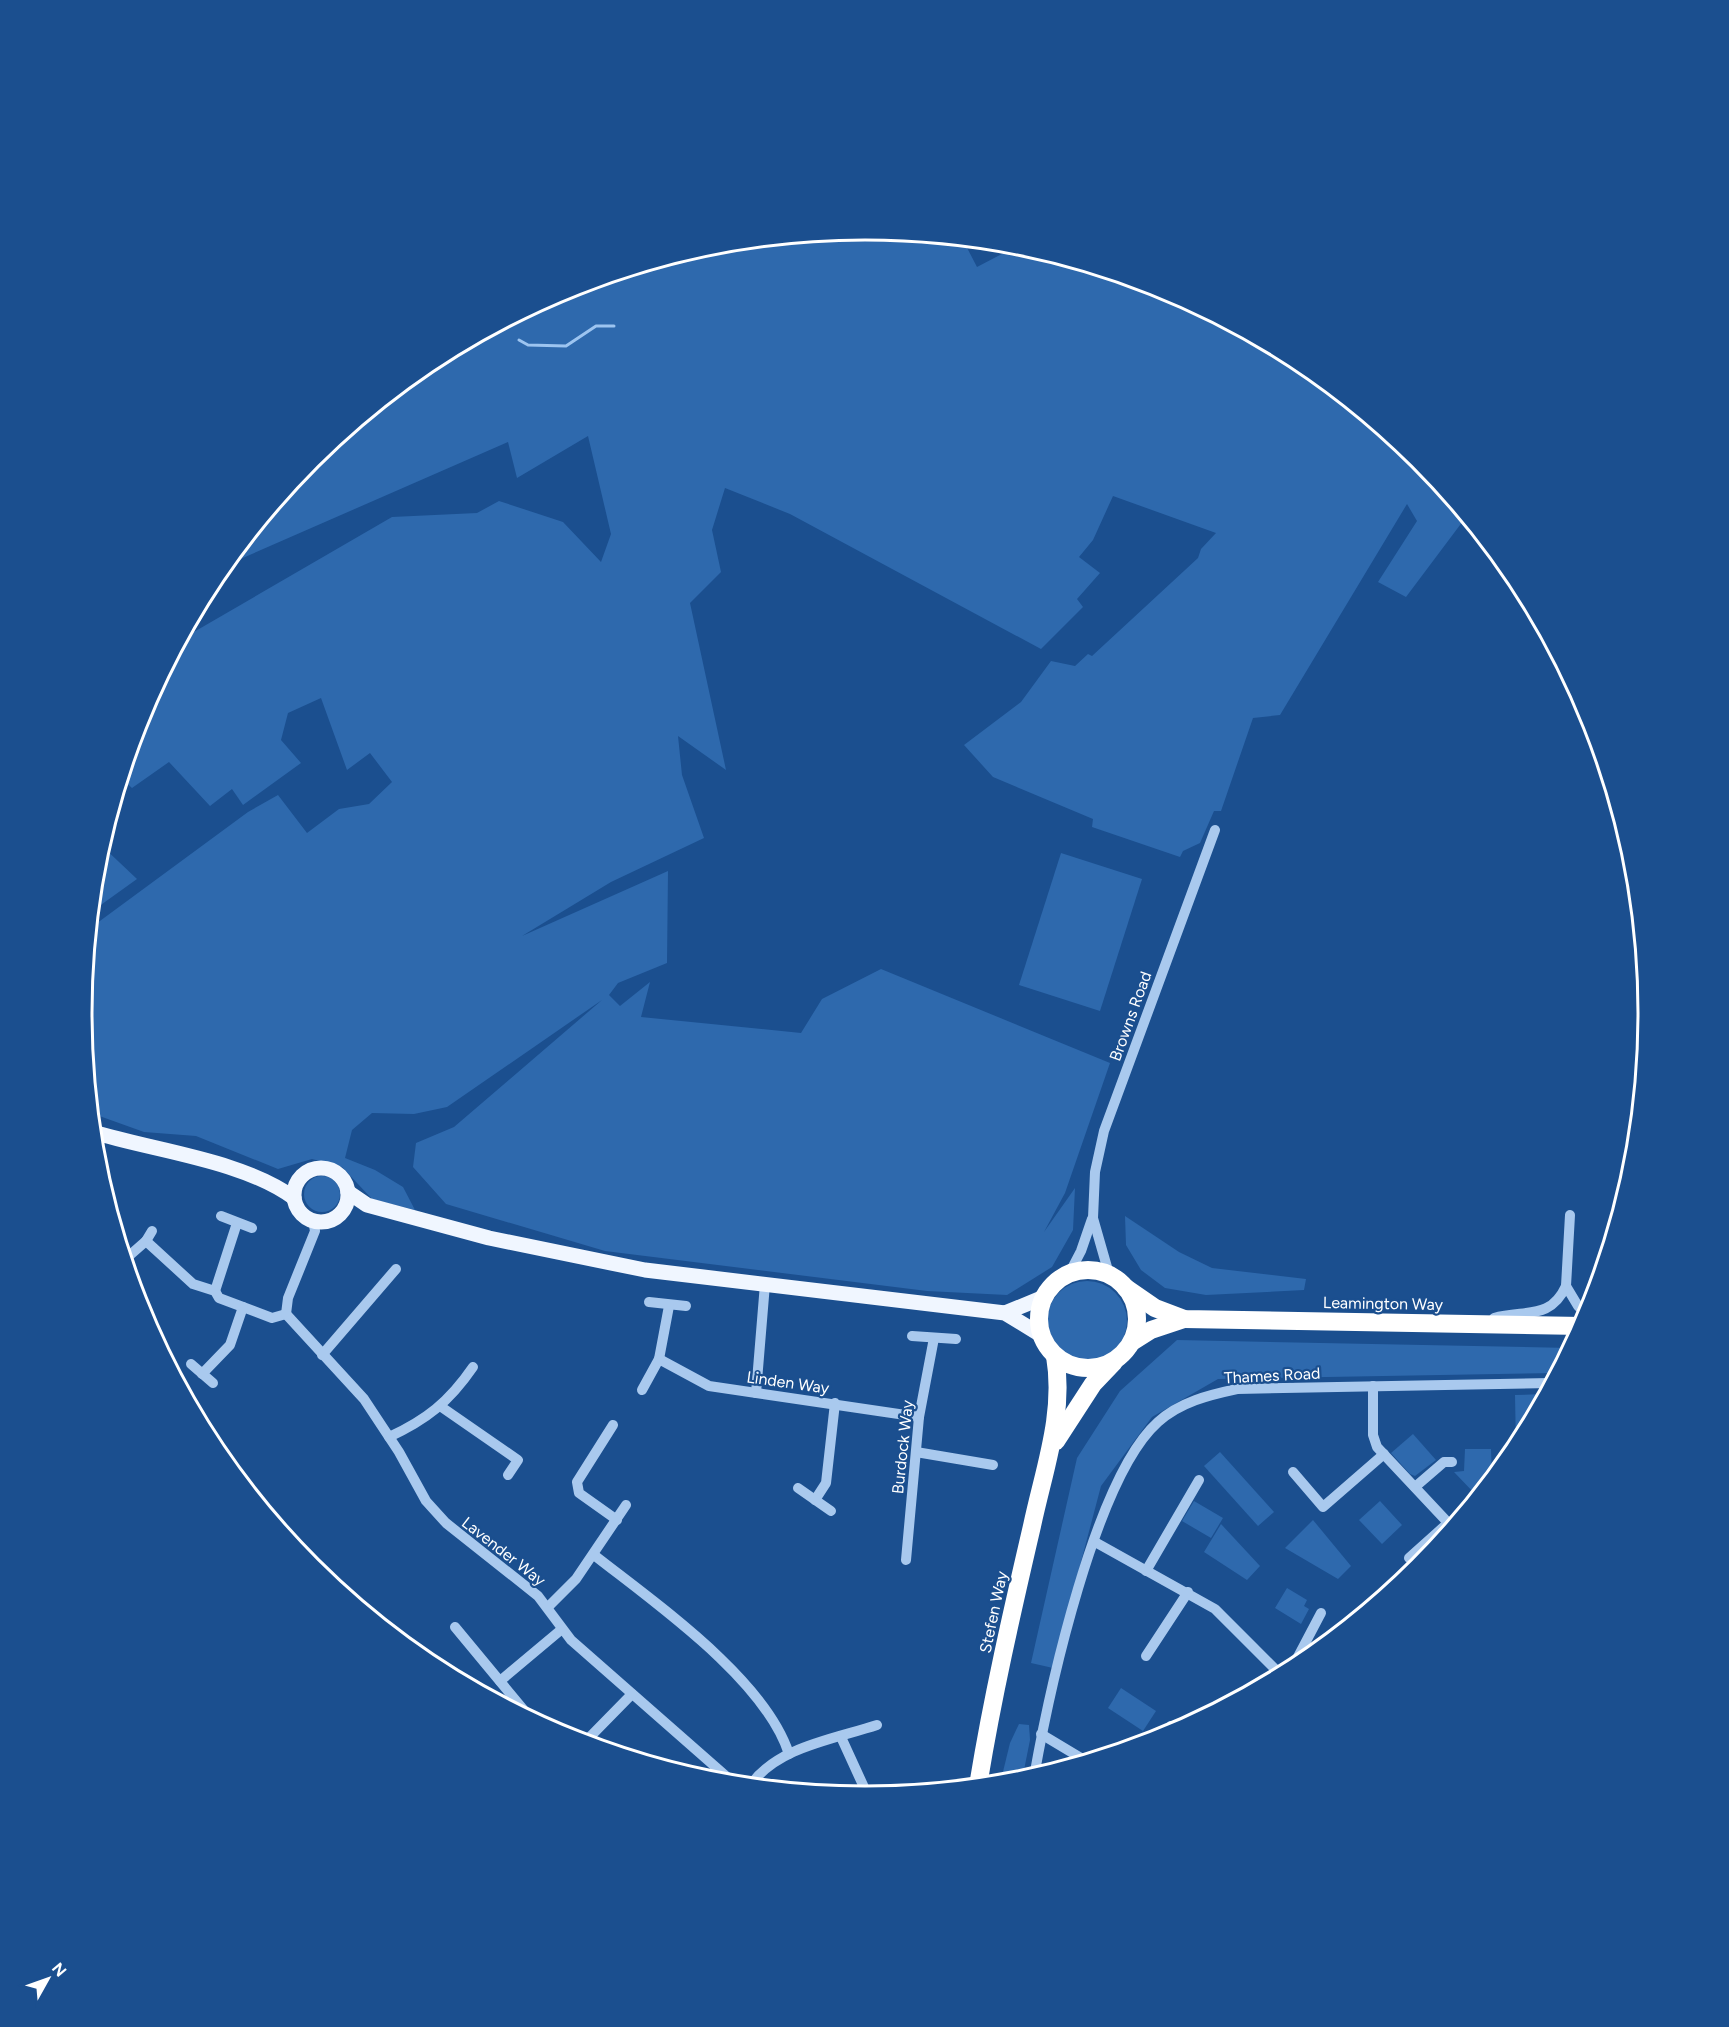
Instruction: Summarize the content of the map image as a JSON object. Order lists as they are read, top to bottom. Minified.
{"streets":{"highway":["Leamington Way","Stefen Way"],"street":["Browns Road","Thames Road","Linden Way","Burdock Way","Lavender Way"]},"crossings":[["Browns Road","Leamington Way"],["Linden Way","Burdock Way"]],"north":"top right"}
